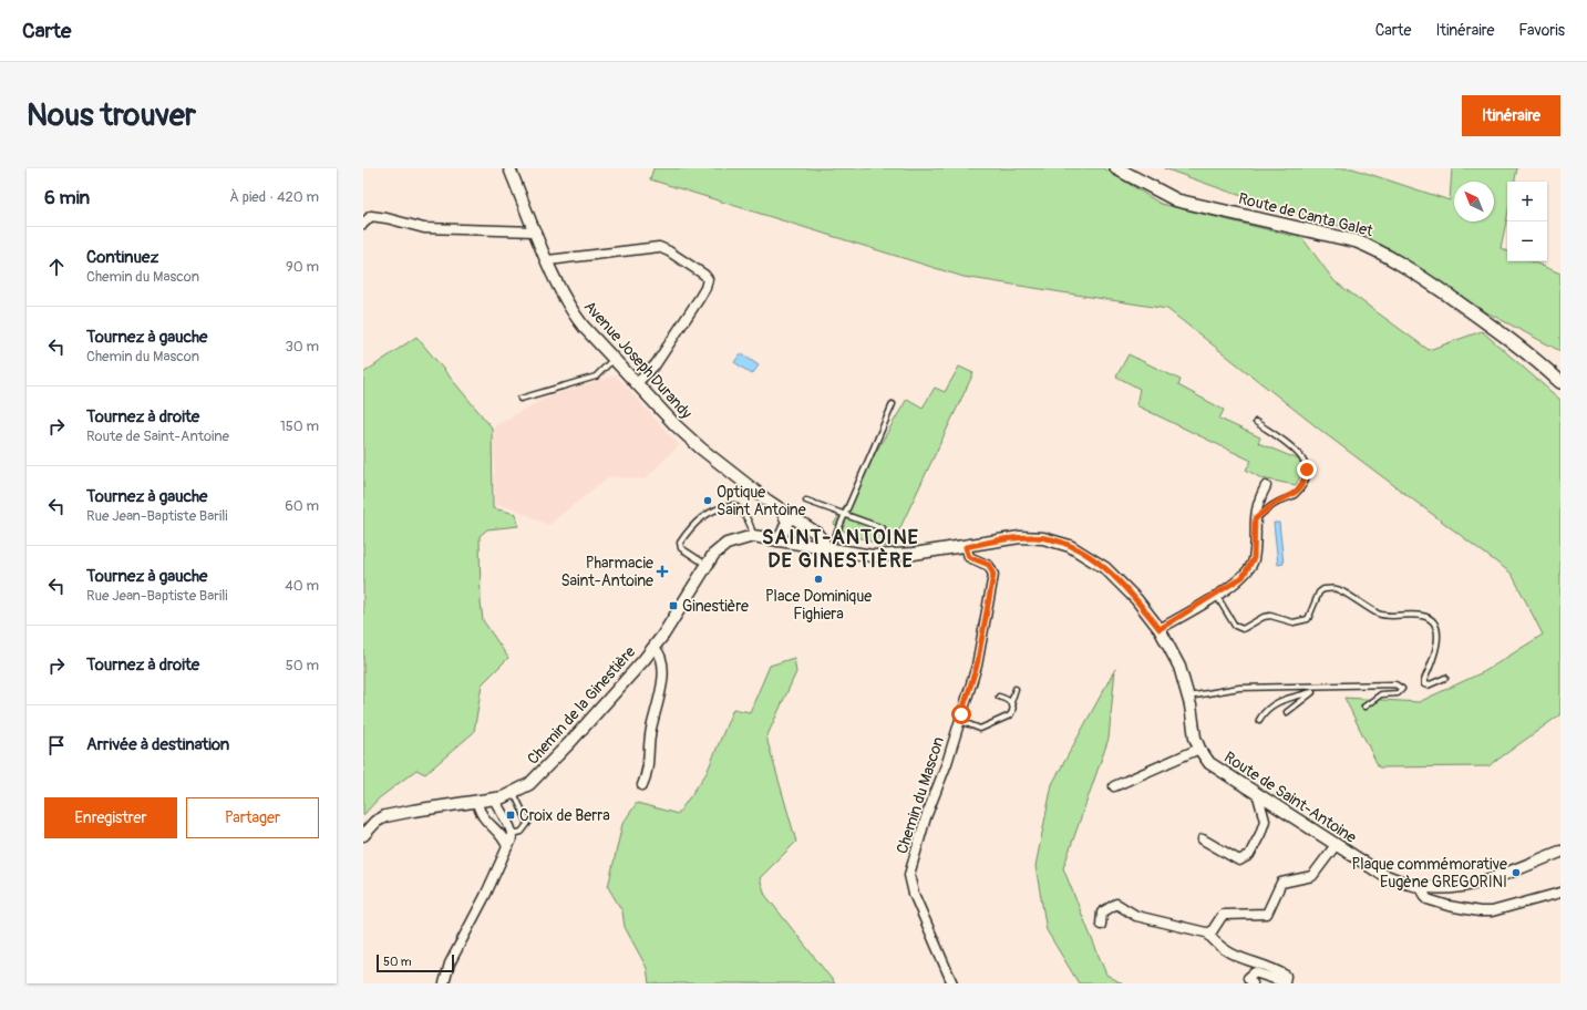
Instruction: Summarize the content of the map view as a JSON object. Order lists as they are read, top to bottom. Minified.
{"streets":{"main road":["Route de Canta Galet"],"street":["Avenue Joseph Durandy","Chemin de la Ginestière","Chemin du Mascon","Route de Saint-Antoine"]},"crossings":[["Avenue Joseph Durandy","Route de Saint-Antoine"],["Chemin de la Ginestière","Route de Saint-Antoine"],["Chemin du Mascon","Route de Saint-Antoine"]],"districts":["SAINT-ANTOINE DE GINESTIÈRE"],"places":{"other":["Optique Saint Antoine","Place Dominique Fighiera","Plaque commémorative Eugène GREGORINI"],"health":["Pharmacie Saint-Antoine"],"transit":["Ginestière","Croix de Berra"]},"scale_bar":"50 m","north":"top left","page":{"header":"Carte","nav":["Carte","Itinéraire","Favoris"],"buttons":["Itinéraire",["Enregistrer","Partager"]],"title":"Nous trouver","heading":["6 min","À pied · 420 m"],"map_buttons":["+","−"],"list":[["Continuez","Chemin du Mascon","90 m"],["Tournez à gauche","Chemin du Mascon","30 m"],["Tournez à droite","Route de Saint-Antoine","150 m"],["Tournez à gauche","Rue Jean-Baptiste Barili","60 m"],["Tournez à gauche","Rue Jean-Baptiste Barili","40 m"],["Tournez à droite","50 m"],"Arrivée à destination"],"scale":"50 m"}}
